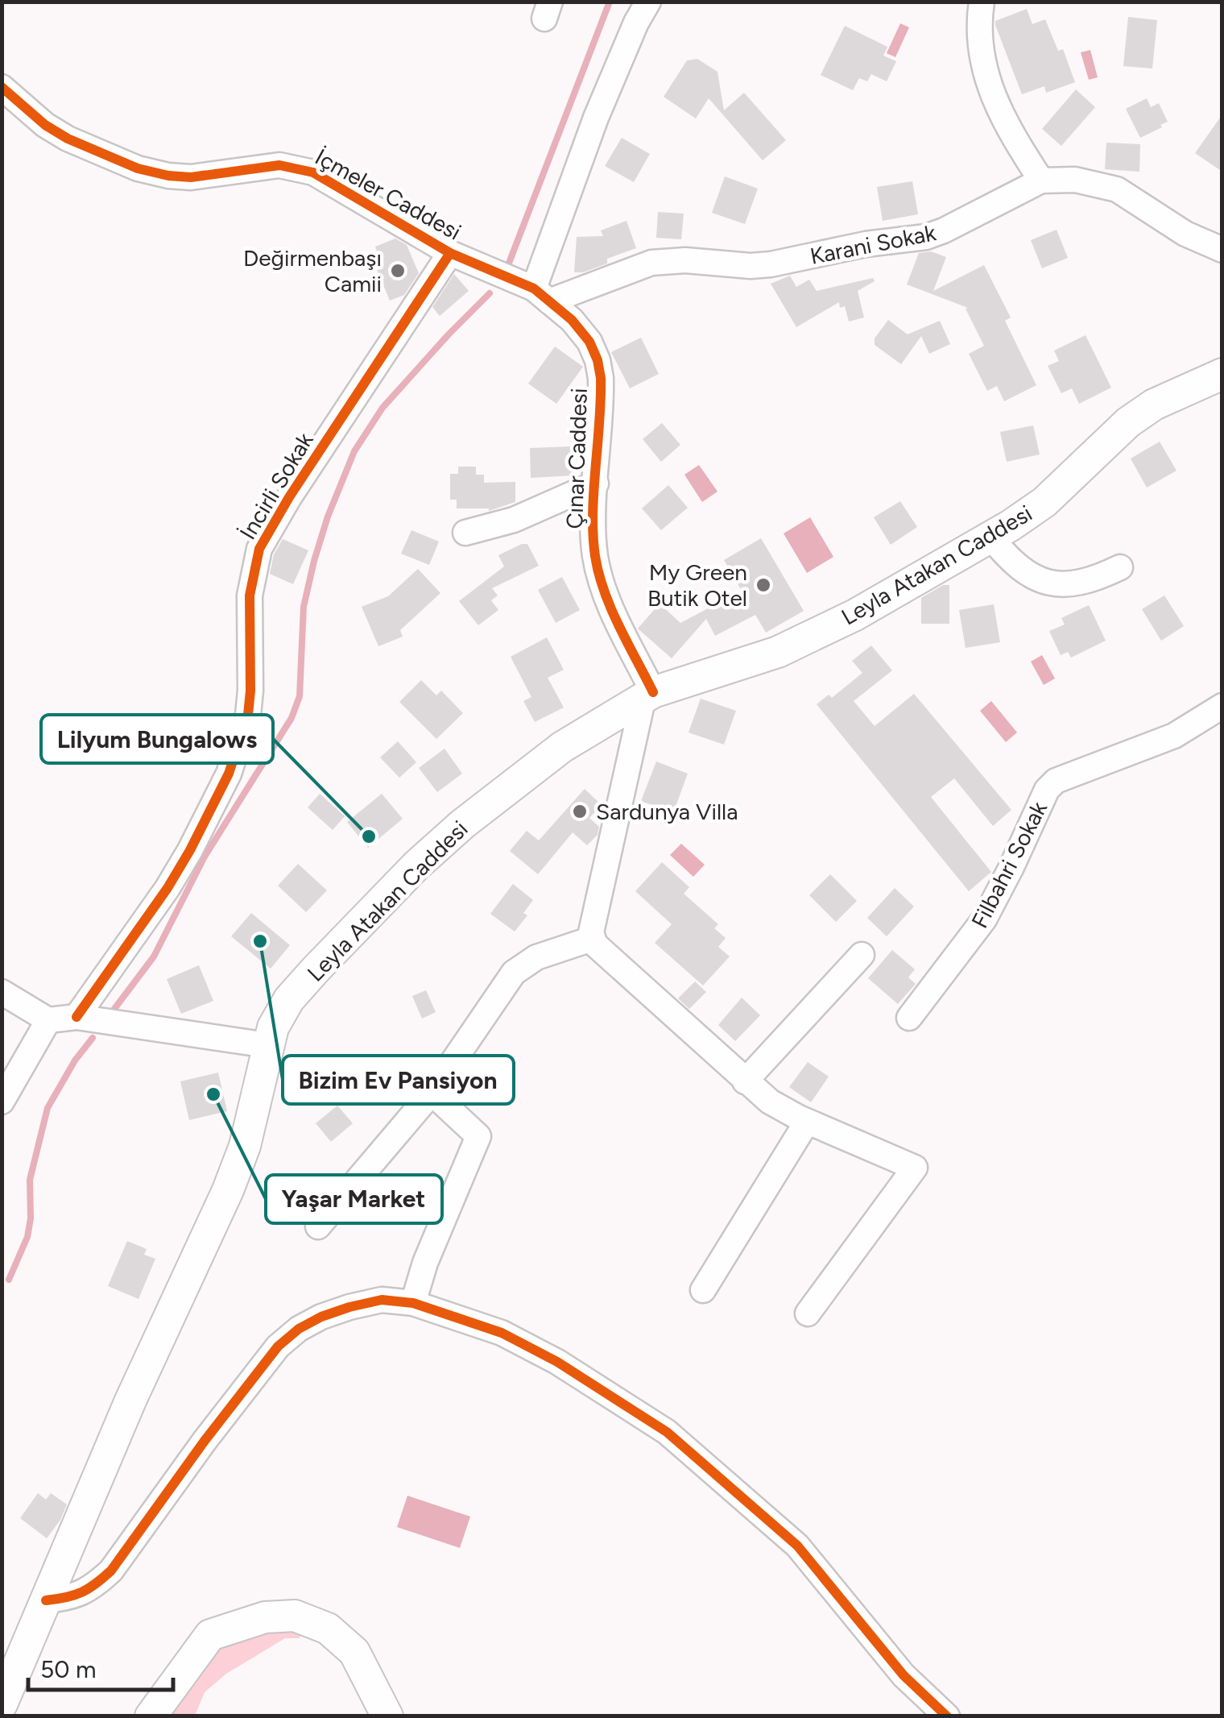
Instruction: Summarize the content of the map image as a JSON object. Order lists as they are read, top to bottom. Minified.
{"streets":{"main road":["Leyla Atakan Caddesi"],"street":["İçmeler Caddesi","Karani Sokak","Çınar Caddesi","İncirli Sokak","Filbahri Sokak"]},"crossings":[["İçmeler Caddesi","Karani Sokak"],["İçmeler Caddesi","Çınar Caddesi"],["İçmeler Caddesi","İncirli Sokak"],["Karani Sokak","Çınar Caddesi"],["Çınar Caddesi","Leyla Atakan Caddesi"]],"places":["Değirmenbaşı Camii","My Green Butik Otel","Sardunya Villa","Lilyum Bungalows","Bizim Ev Pansiyon","Yaşar Market"],"scale_bar":"50 m"}
